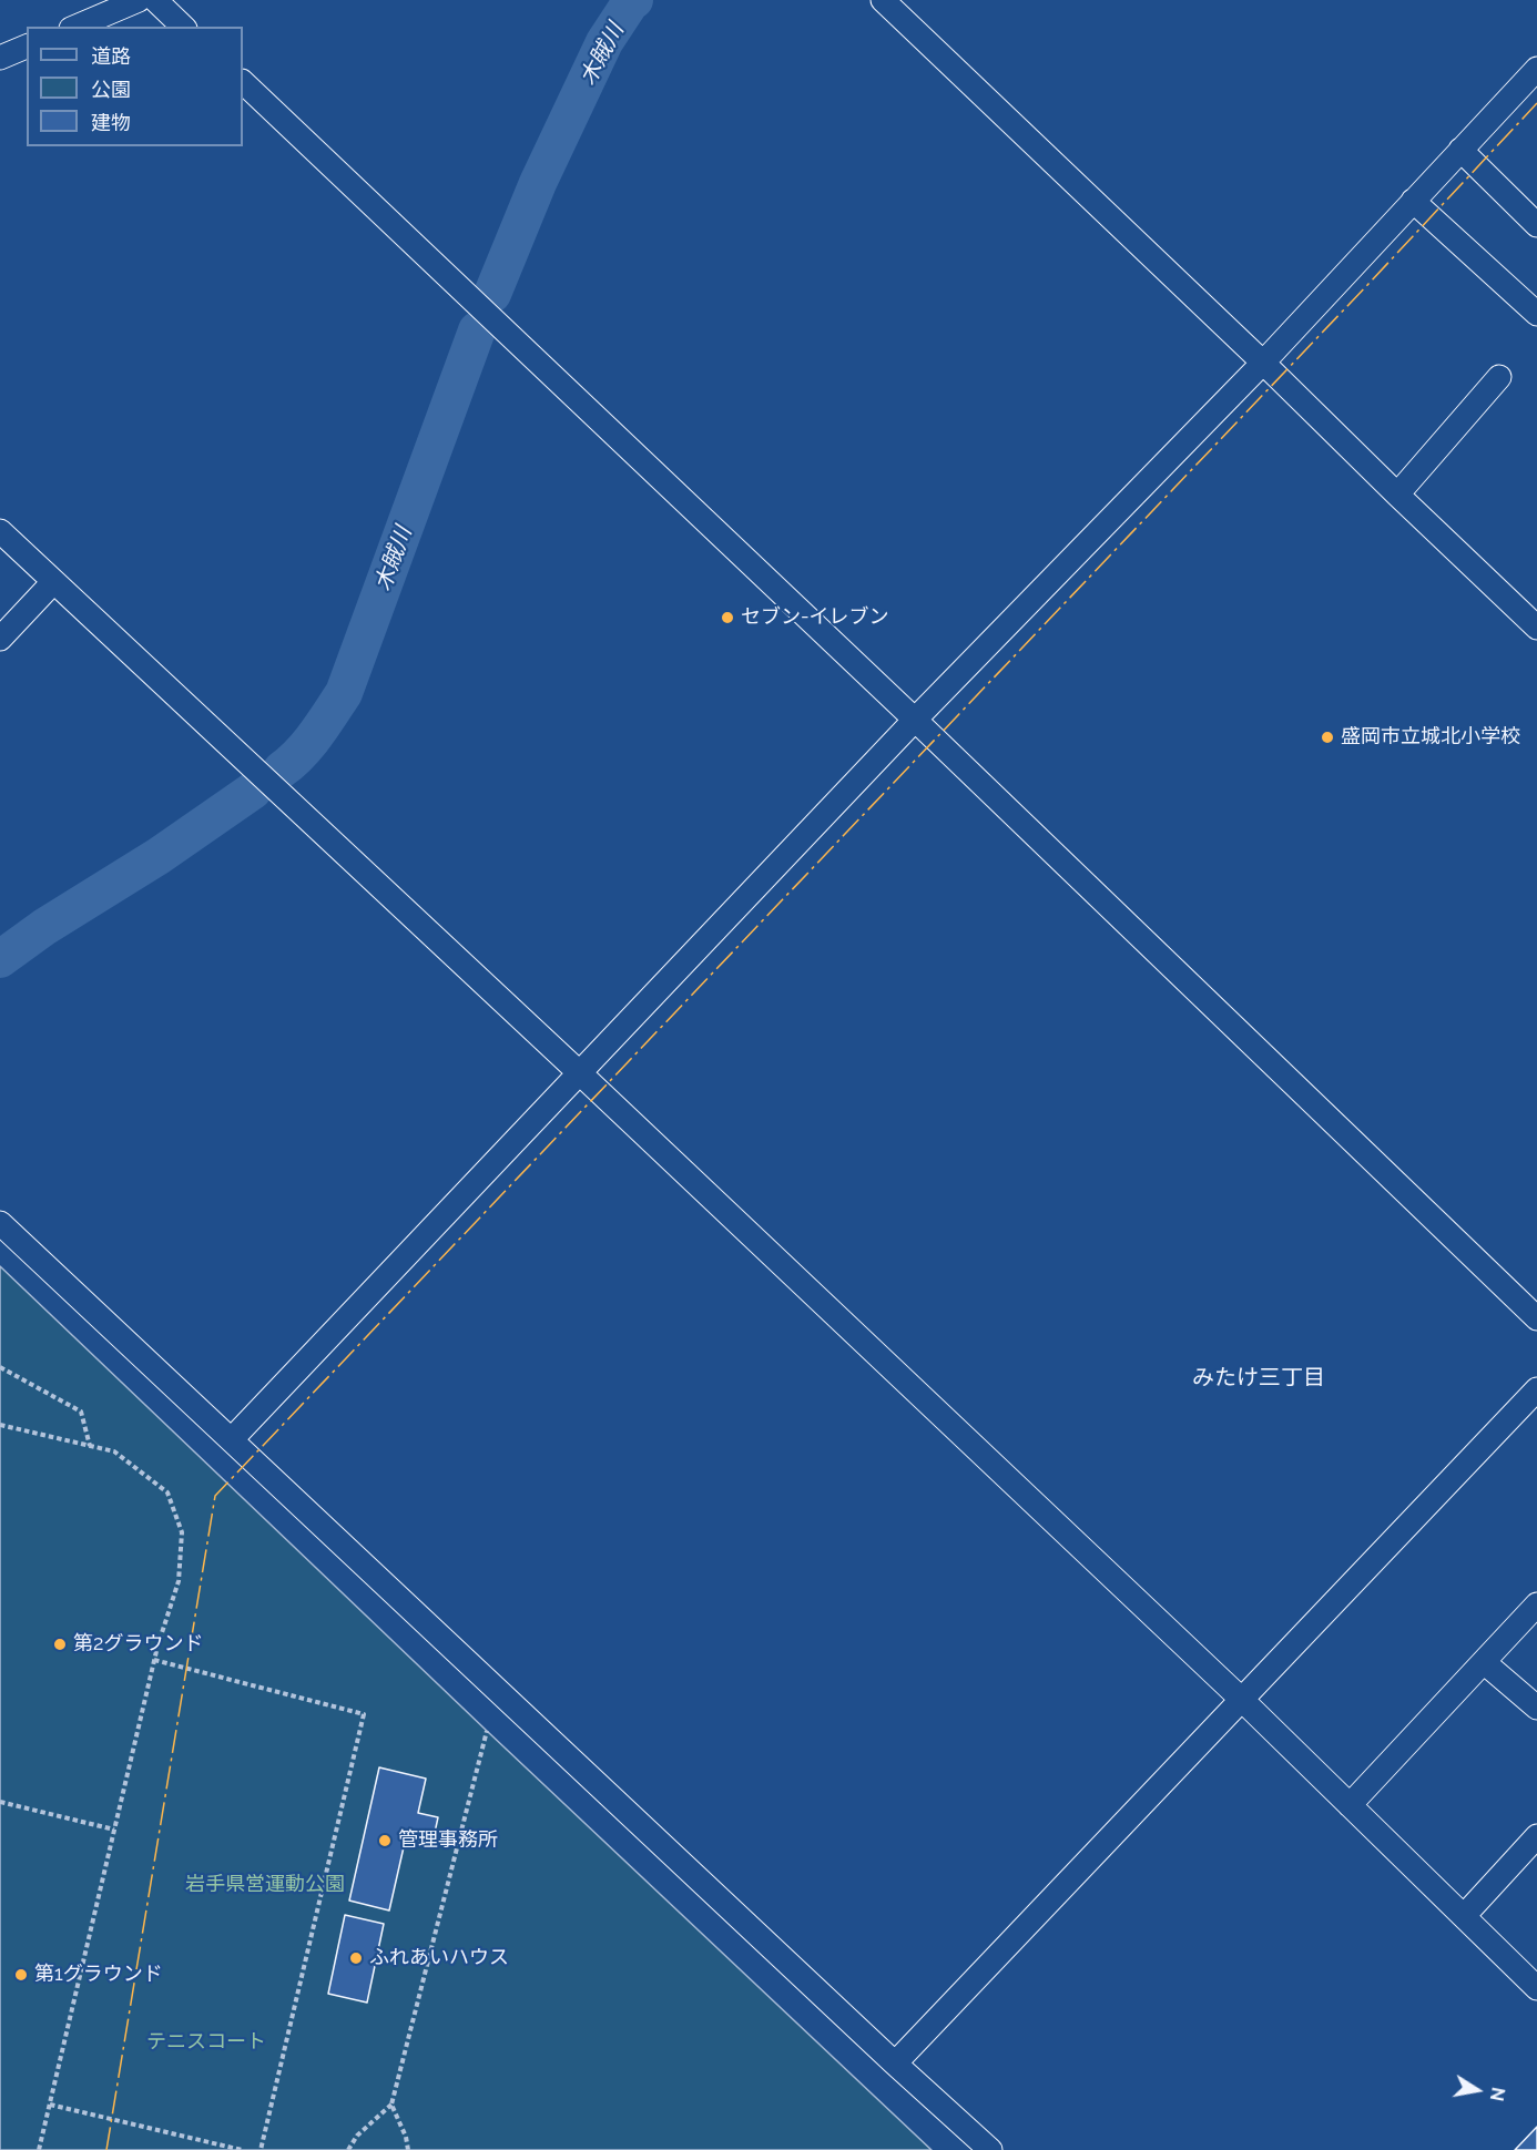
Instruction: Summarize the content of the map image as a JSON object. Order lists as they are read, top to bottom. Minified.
{"districts":["みたけ三丁目"],"water":["木賊川"],"parks":["岩手県営運動公園","テニスコート"],"places":["セブン-イレブン","盛岡市立城北小学校","第2グラウンド","管理事務所","ふれあいハウス","第1グラウンド"],"legend":["道路","公園","建物"],"north":"right"}
